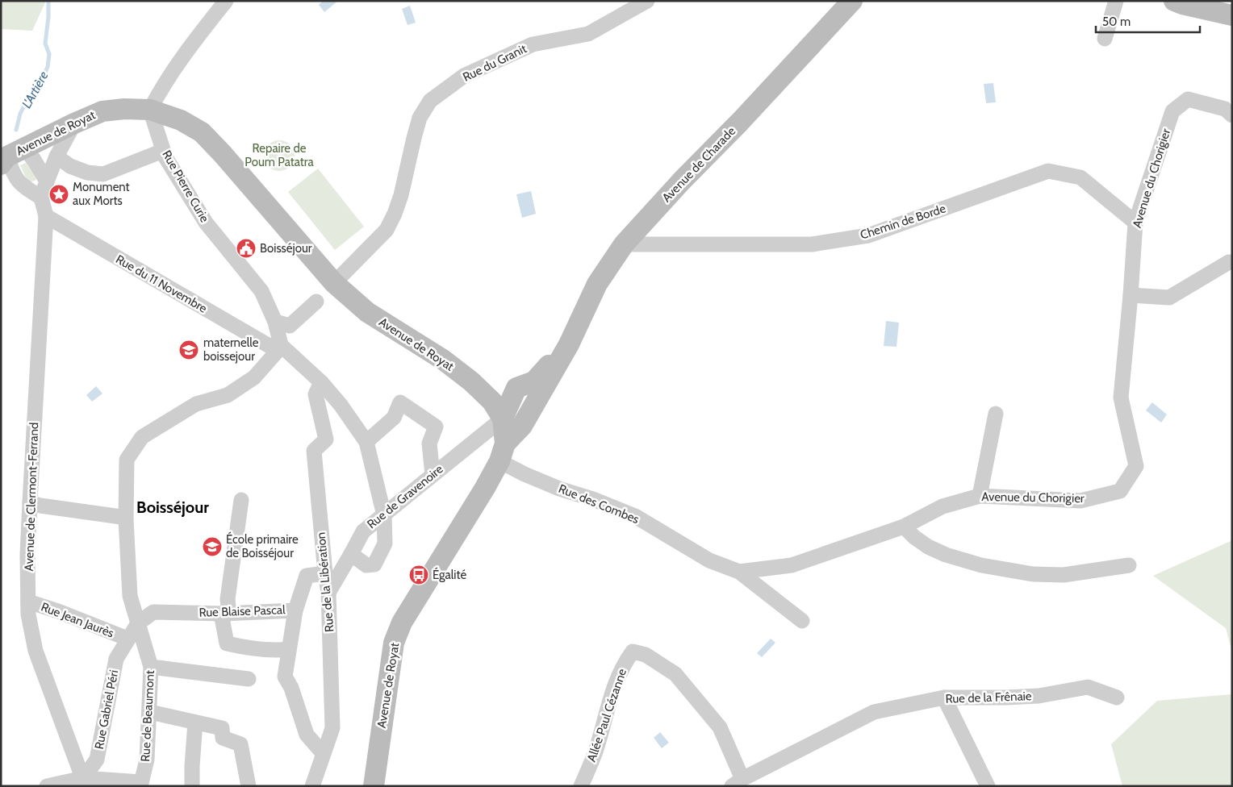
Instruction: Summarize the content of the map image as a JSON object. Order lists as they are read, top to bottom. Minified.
{"streets":{"main road":["Avenue de Royat","Avenue de Charade"],"street":["Rue du Granit","Avenue du Chorigier","Rue Pierre Curie","Chemin de Borde","Rue du 11 Novembre","Avenue de Clermont-Ferrand","Rue de Gravenoire","Rue des Combes","Rue de la Libération","Rue Blaise Pascal","Rue Jean Jaurès","Rue de la Frênaie","Rue Gabriel Péri","Allée Paul Cézanne","Rue de Beaumont"]},"crossings":[["Rue du Granit","Avenue de Royat"],["Avenue de Royat","Avenue de Charade"],["Avenue de Royat","Rue Pierre Curie"],["Avenue de Royat","Avenue de Clermont-Ferrand"],["Avenue de Royat","Rue de Gravenoire"],["Avenue de Royat","Rue des Combes"],["Avenue de Charade","Chemin de Borde"],["Avenue de Charade","Rue des Combes"],["Avenue du Chorigier","Chemin de Borde"],["Avenue du Chorigier","Rue des Combes"],["Rue Pierre Curie","Rue du 11 Novembre"],["Rue Pierre Curie","Rue de Beaumont"],["Rue du 11 Novembre","Avenue de Clermont-Ferrand"],["Rue du 11 Novembre","Rue de la Libération"],["Rue du 11 Novembre","Rue de Beaumont"],["Avenue de Clermont-Ferrand","Rue Jean Jaurès"],["Avenue de Clermont-Ferrand","Rue Gabriel Péri"],["Rue de Gravenoire","Rue de la Libération"],["Rue de la Libération","Rue Blaise Pascal"],["Rue Blaise Pascal","Rue Gabriel Péri"],["Rue Blaise Pascal","Rue de Beaumont"],["Rue Jean Jaurès","Rue Gabriel Péri"],["Rue de la Frênaie","Allée Paul Cézanne"],["Rue Gabriel Péri","Rue de Beaumont"]],"districts":["Boisséjour"],"water":["L'Artière"],"parks":["Repaire de Poum Patatra"],"places":{"place":["Monument aux Morts"],"public building":["Boisséjour"],"school or university":["maternelle boissejour","École primaire de Boisséjour"],"bus stop":["Égalité"]},"scale_bar":"50 m"}
